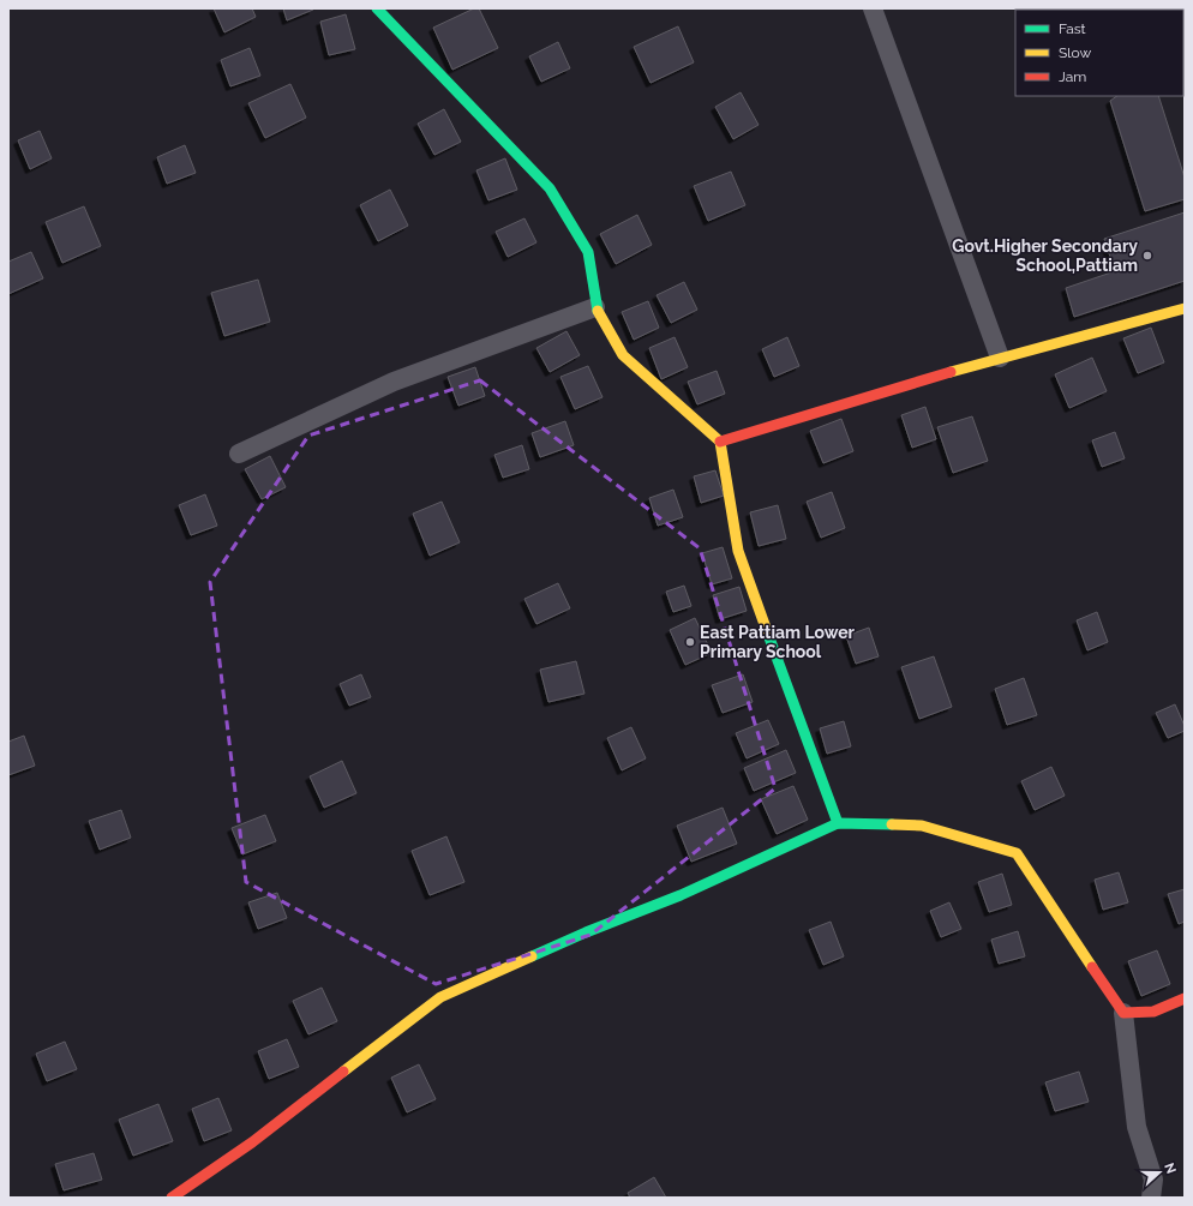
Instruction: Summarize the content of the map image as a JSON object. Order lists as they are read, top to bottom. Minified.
{"places":["Govt.Higher Secondary School,Pattiam","East Pattiam Lower Primary School"],"legend":["Fast","Slow","Jam"],"north":"right"}
